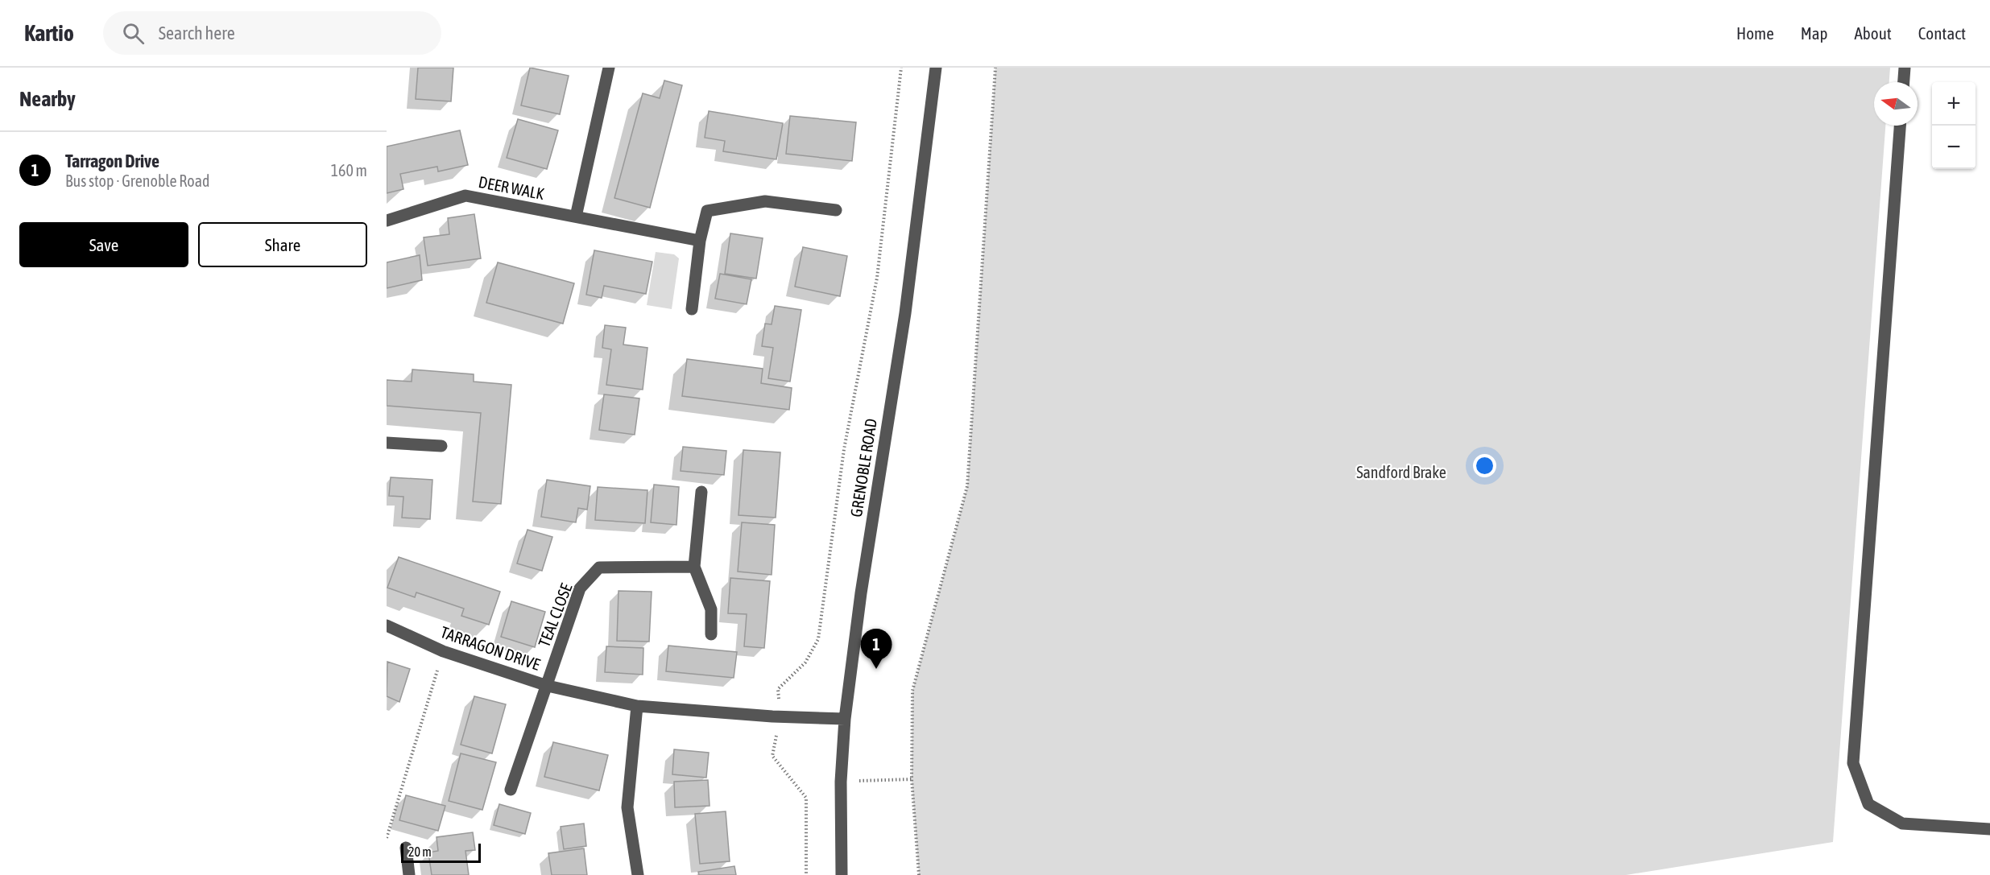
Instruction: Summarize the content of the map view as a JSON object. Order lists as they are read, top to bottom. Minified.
{"streets":{"street":["DEER WALK","GRENOBLE ROAD","TEAL CLOSE","TARRAGON DRIVE"]},"crossings":[["GRENOBLE ROAD","TARRAGON DRIVE"],["TEAL CLOSE","TARRAGON DRIVE"]],"parks":["Sandford Brake"],"scale_bar":"20 m","north":"left","page":{"header":"Kartio","search":"Search here","nav":["Home","Map","About","Contact"],"heading":"Nearby","map_buttons":["+","−"],"list":[{"mark":"1","name":"Tarragon Drive","note":"Bus stop · Grenoble Road","value":"160 m"}],"buttons":["Save","Share"],"pins":"1","scale":"20 m"}}
